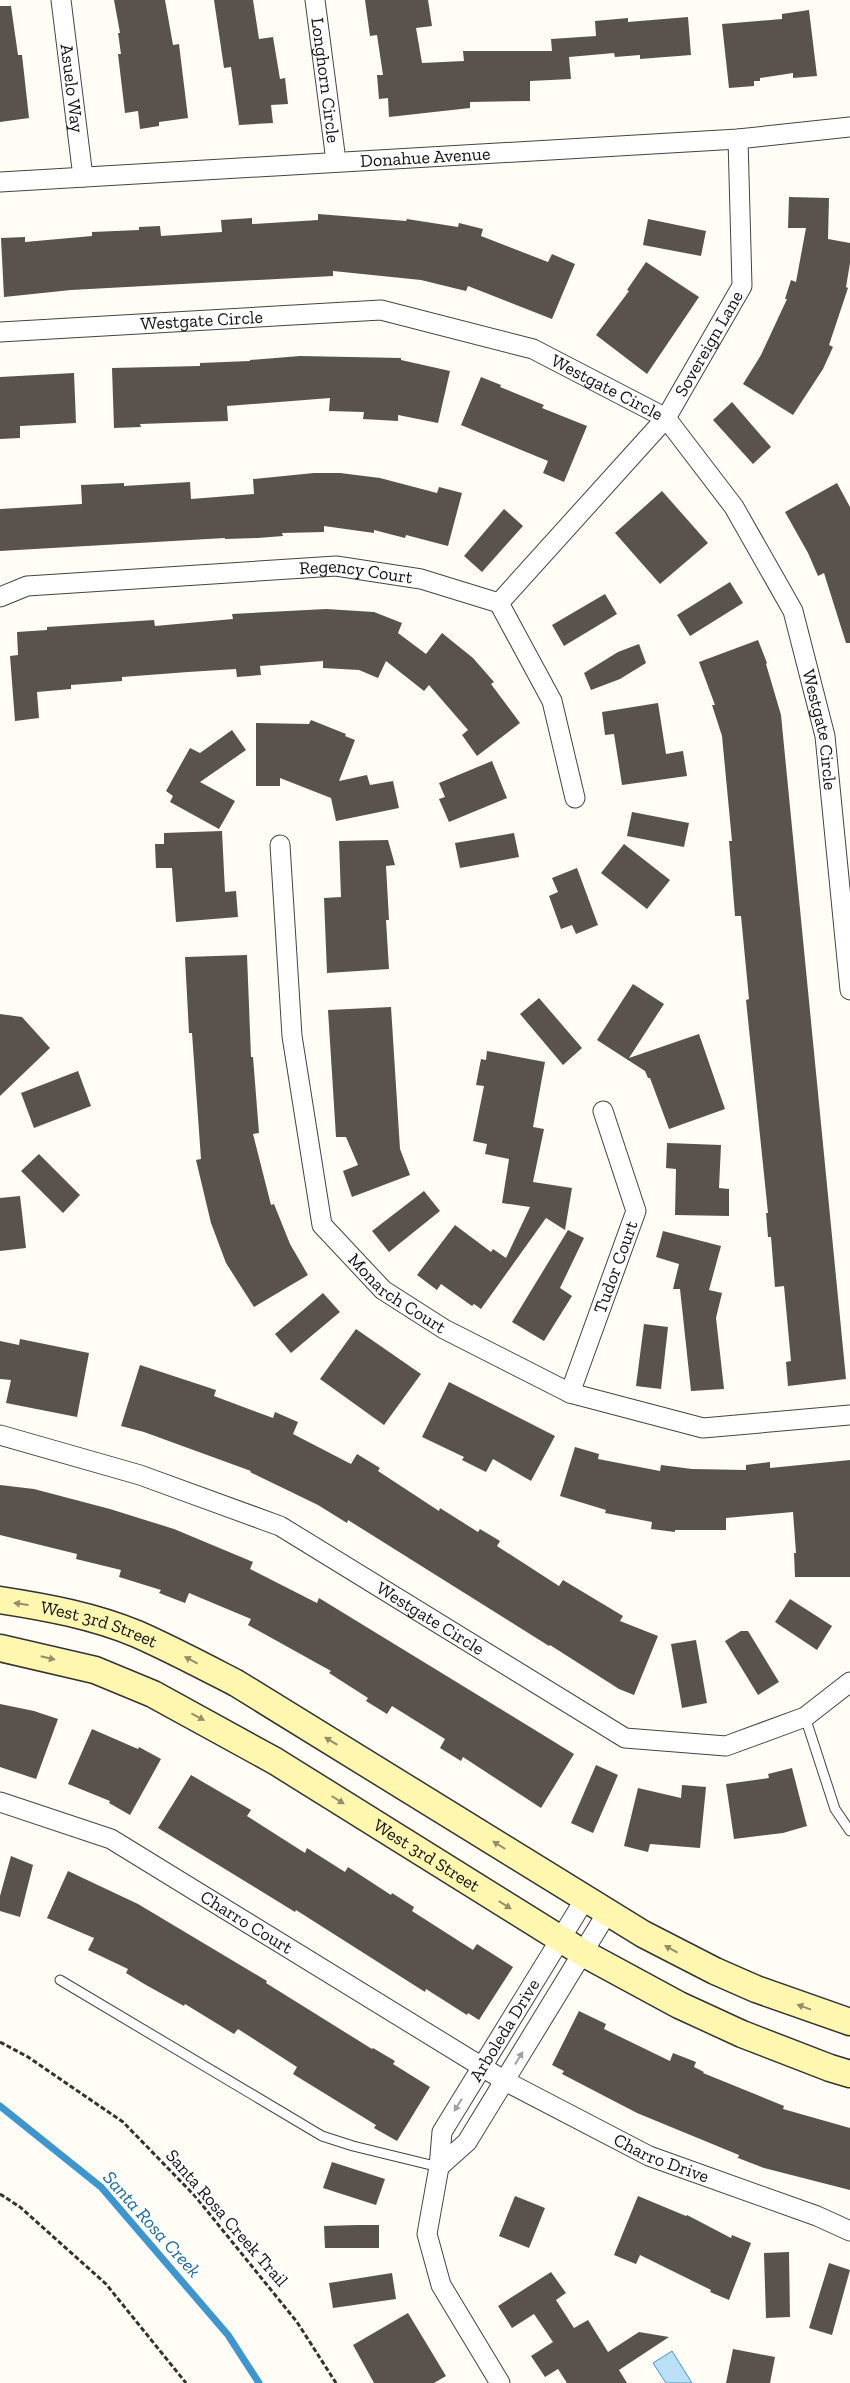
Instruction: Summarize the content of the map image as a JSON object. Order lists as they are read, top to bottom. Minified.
{"streets":{"main road":["West 3rd Street"],"street":["Longhorn Circle","Asuelo Way","Donahue Avenue","Westgate Circle","Sovereign Lane","Regency Court","Tudor Court","Monarch Court","Charro Court","Arboleda Drive","Charro Drive"],"path":["Santa Rosa Creek Trail"]},"crossings":[["Longhorn Circle","Donahue Avenue"],["Asuelo Way","Donahue Avenue"],["Donahue Avenue","Sovereign Lane"],["Westgate Circle","Sovereign Lane"],["Sovereign Lane","Regency Court"],["Tudor Court","Monarch Court"],["West 3rd Street","Arboleda Drive"],["Charro Court","Arboleda Drive"],["Charro Court","Charro Drive"],["Arboleda Drive","Charro Drive"]],"water":["Santa Rosa Creek"]}
